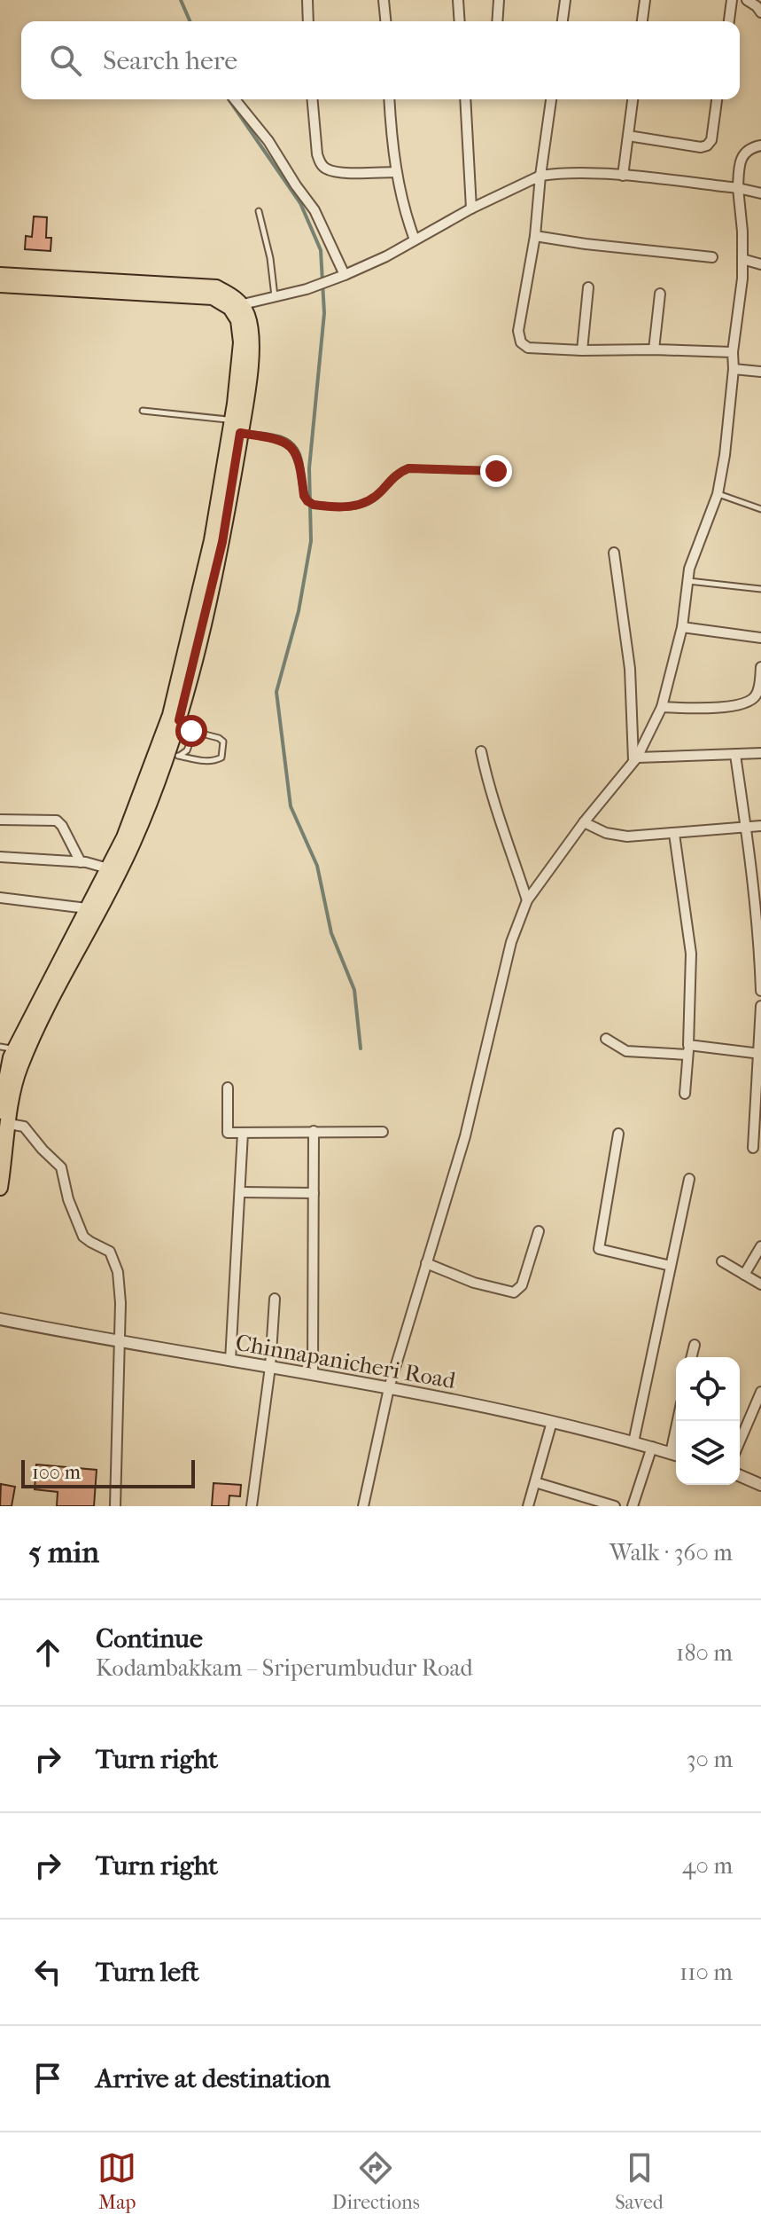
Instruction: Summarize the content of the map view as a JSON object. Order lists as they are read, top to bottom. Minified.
{"streets":{"street":["Chinnapanicheri Road"]},"scale_bar":"100 m","page":{"search":"Search here","scale":"100 m","heading":["5 min","Walk · 360 m"],"list":[["Continue","Kodambakkam – Sriperumbudur Road","180 m"],["Turn right","30 m"],["Turn right","40 m"],["Turn left","110 m"],"Arrive at destination"],"nav":["Map","Directions","Saved"]}}
